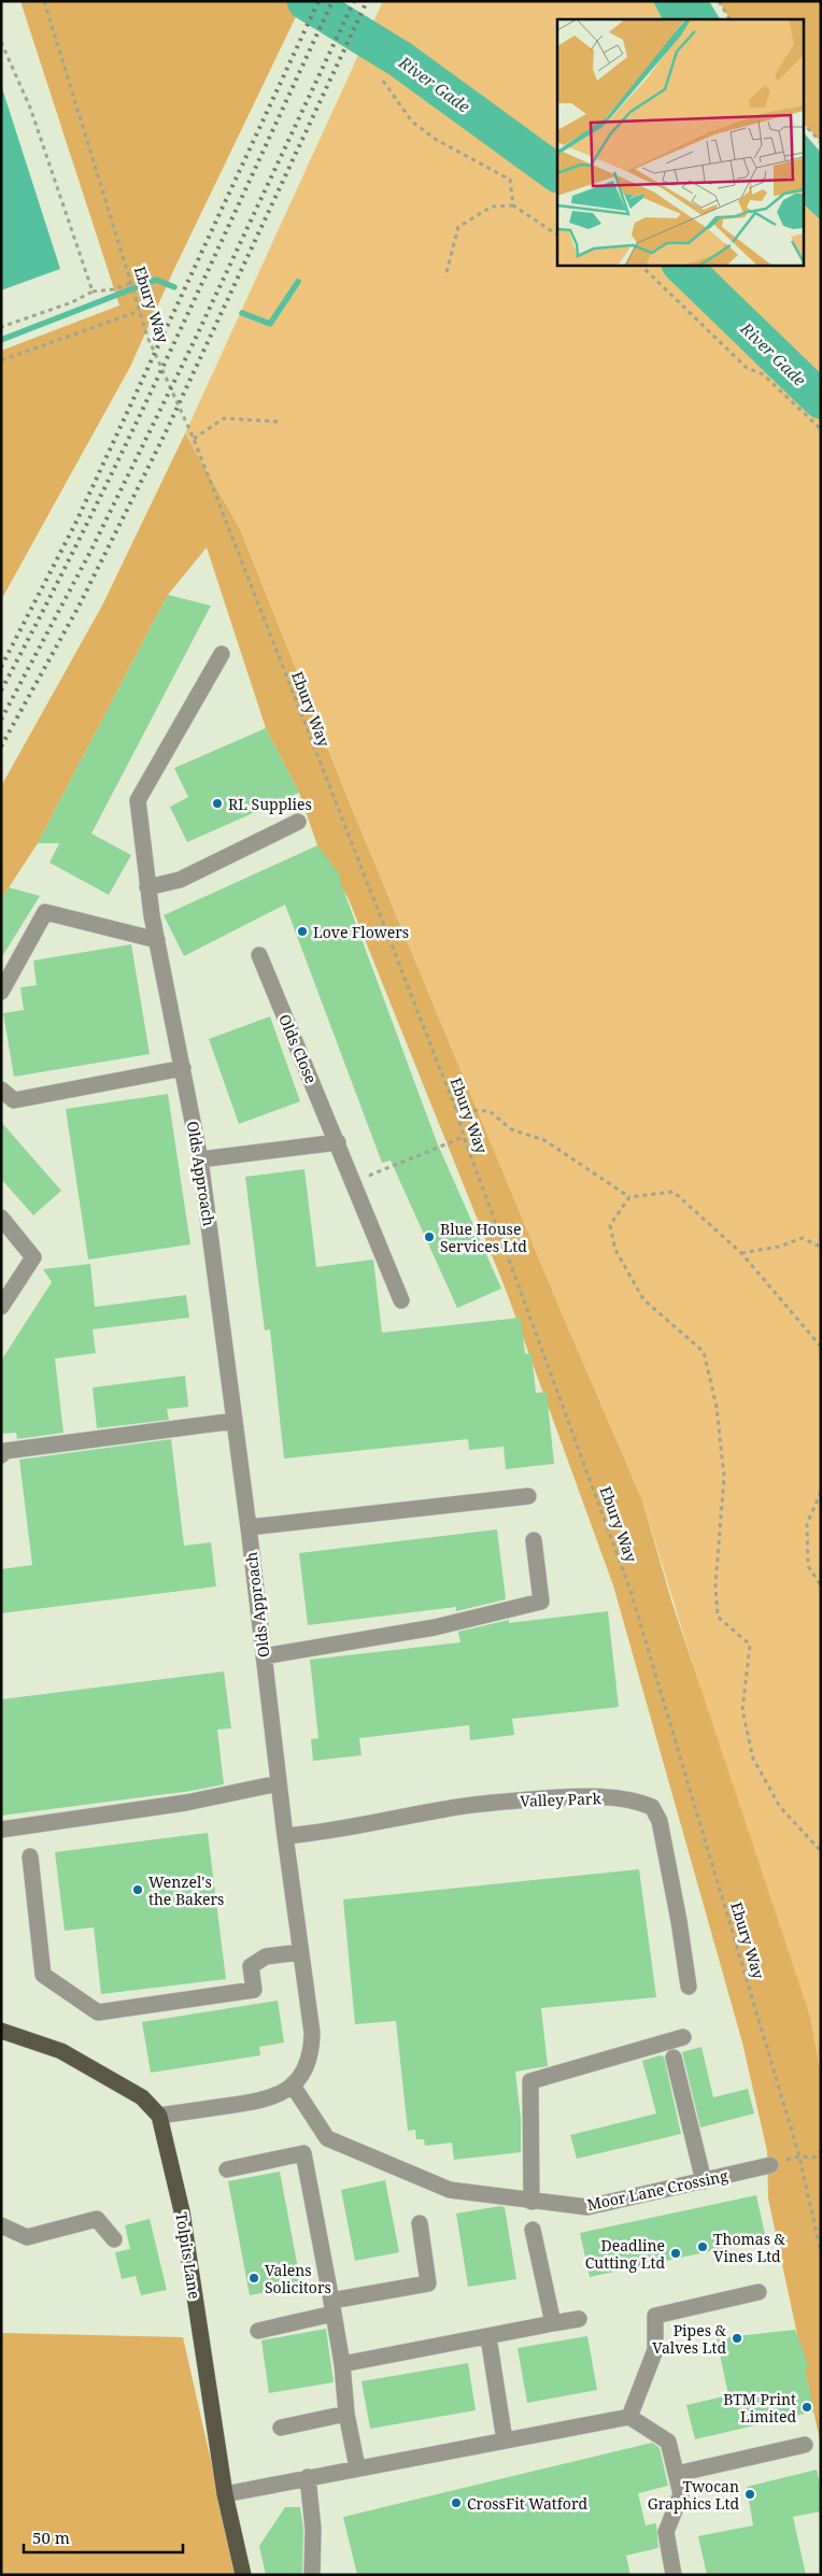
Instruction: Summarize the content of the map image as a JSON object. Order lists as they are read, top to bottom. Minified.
{"streets":{"main road":["Tolpits Lane"],"street":["Olds Close","Olds Approach","Valley Park","Moor Lane Crossing"],"path":["Ebury Way"]},"crossings":[["Olds Approach","Valley Park"],["Olds Approach","Moor Lane Crossing"],["Olds Approach","Tolpits Lane"]],"water":["River Gade"],"places":["RL Supplies","Love Flowers","Blue House Services Ltd","Wenzel's the Bakers","Thomas & Vines Ltd","Deadline Cutting Ltd","Valens Solicitors","Pipes & Valves Ltd","BTM Print Limited","Twocan Graphics Ltd","CrossFit Watford"],"scale_bar":"50 m"}
